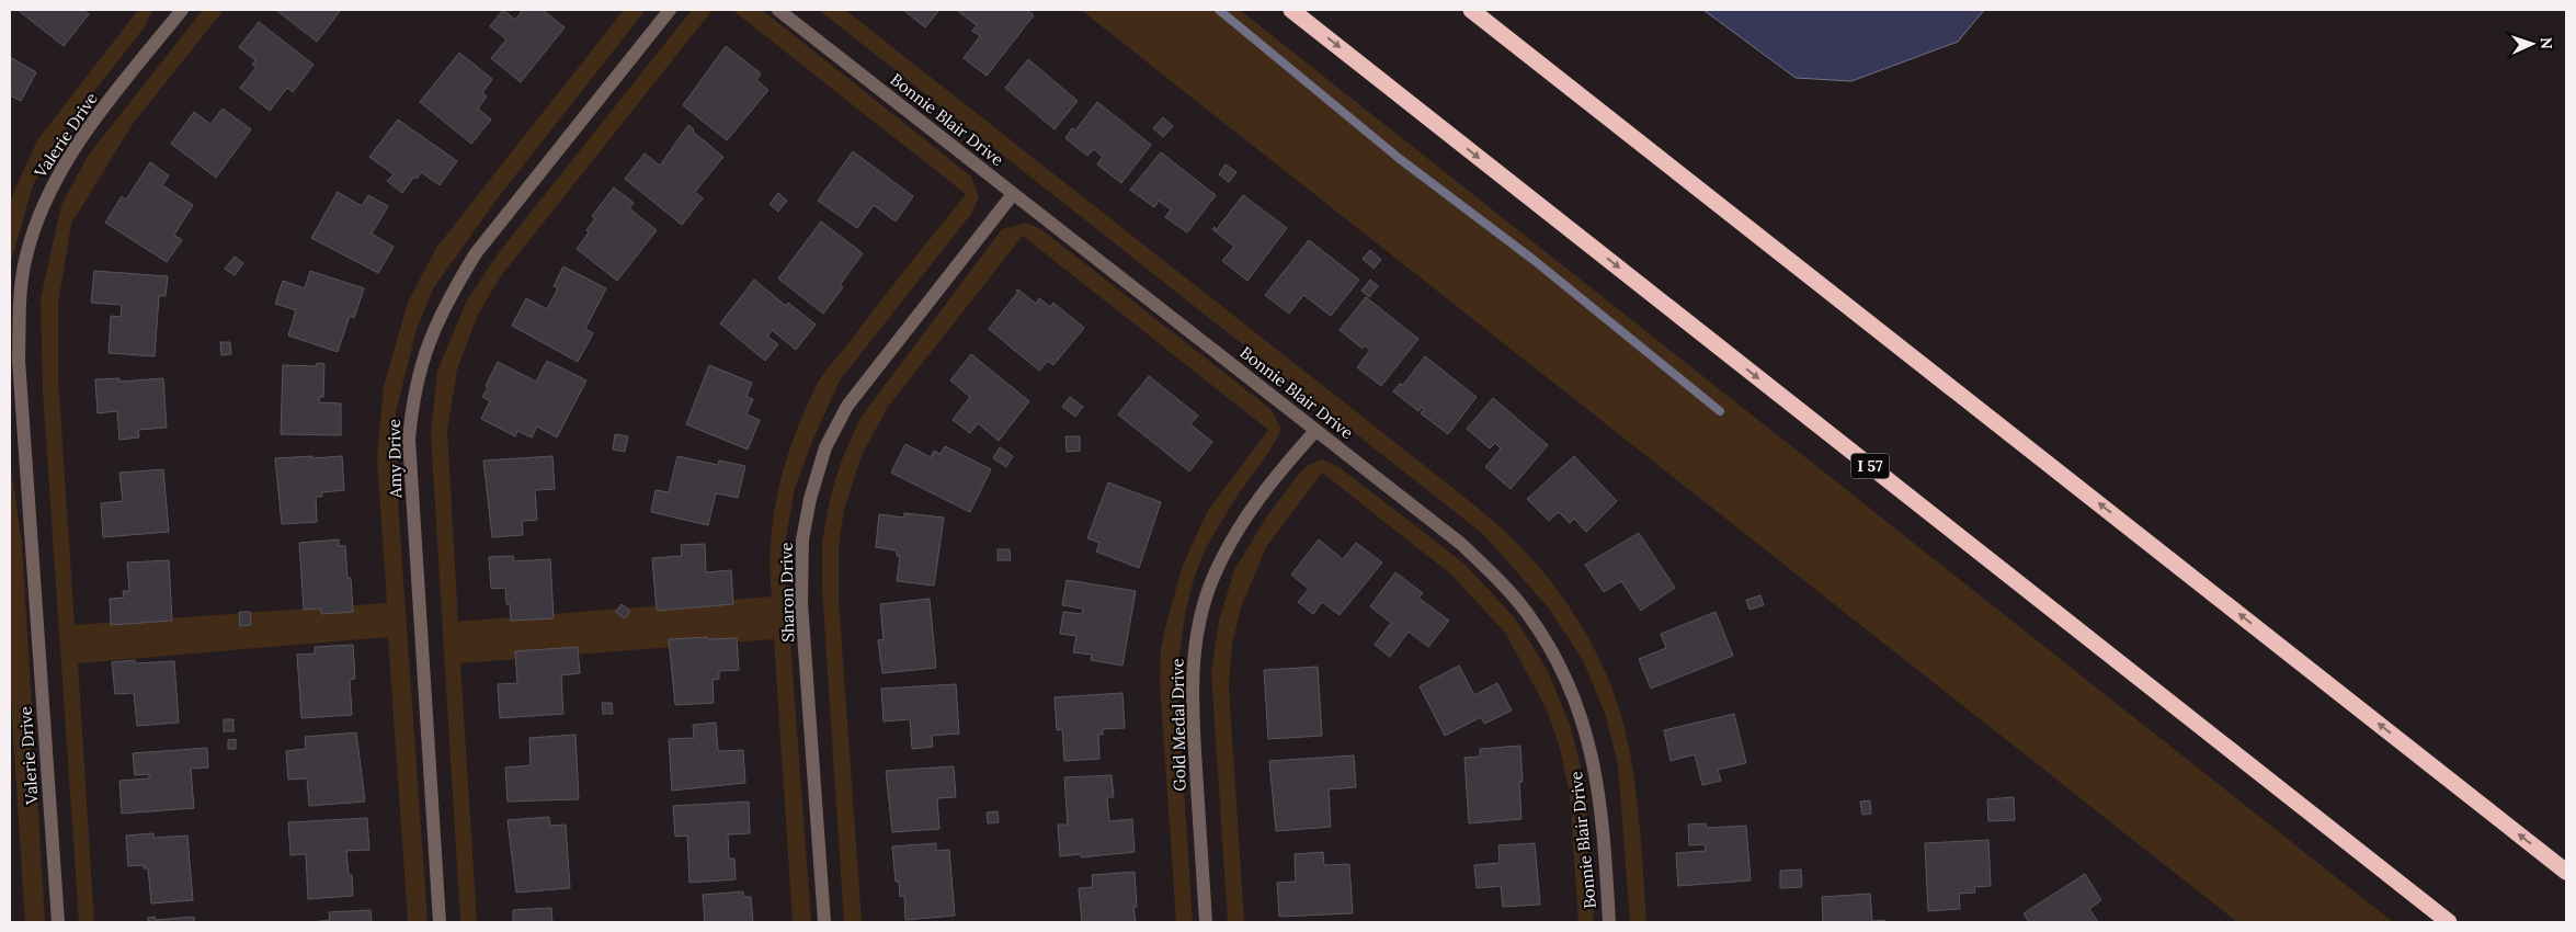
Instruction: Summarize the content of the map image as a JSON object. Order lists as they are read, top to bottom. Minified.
{"streets":{"highway":["I 57"],"street":["Bonnie Blair Drive","Valerie Drive","Amy Drive","Sharon Drive","Gold Medal Drive"]},"crossings":[["Bonnie Blair Drive","Sharon Drive"],["Bonnie Blair Drive","Gold Medal Drive"]],"north":"right"}
